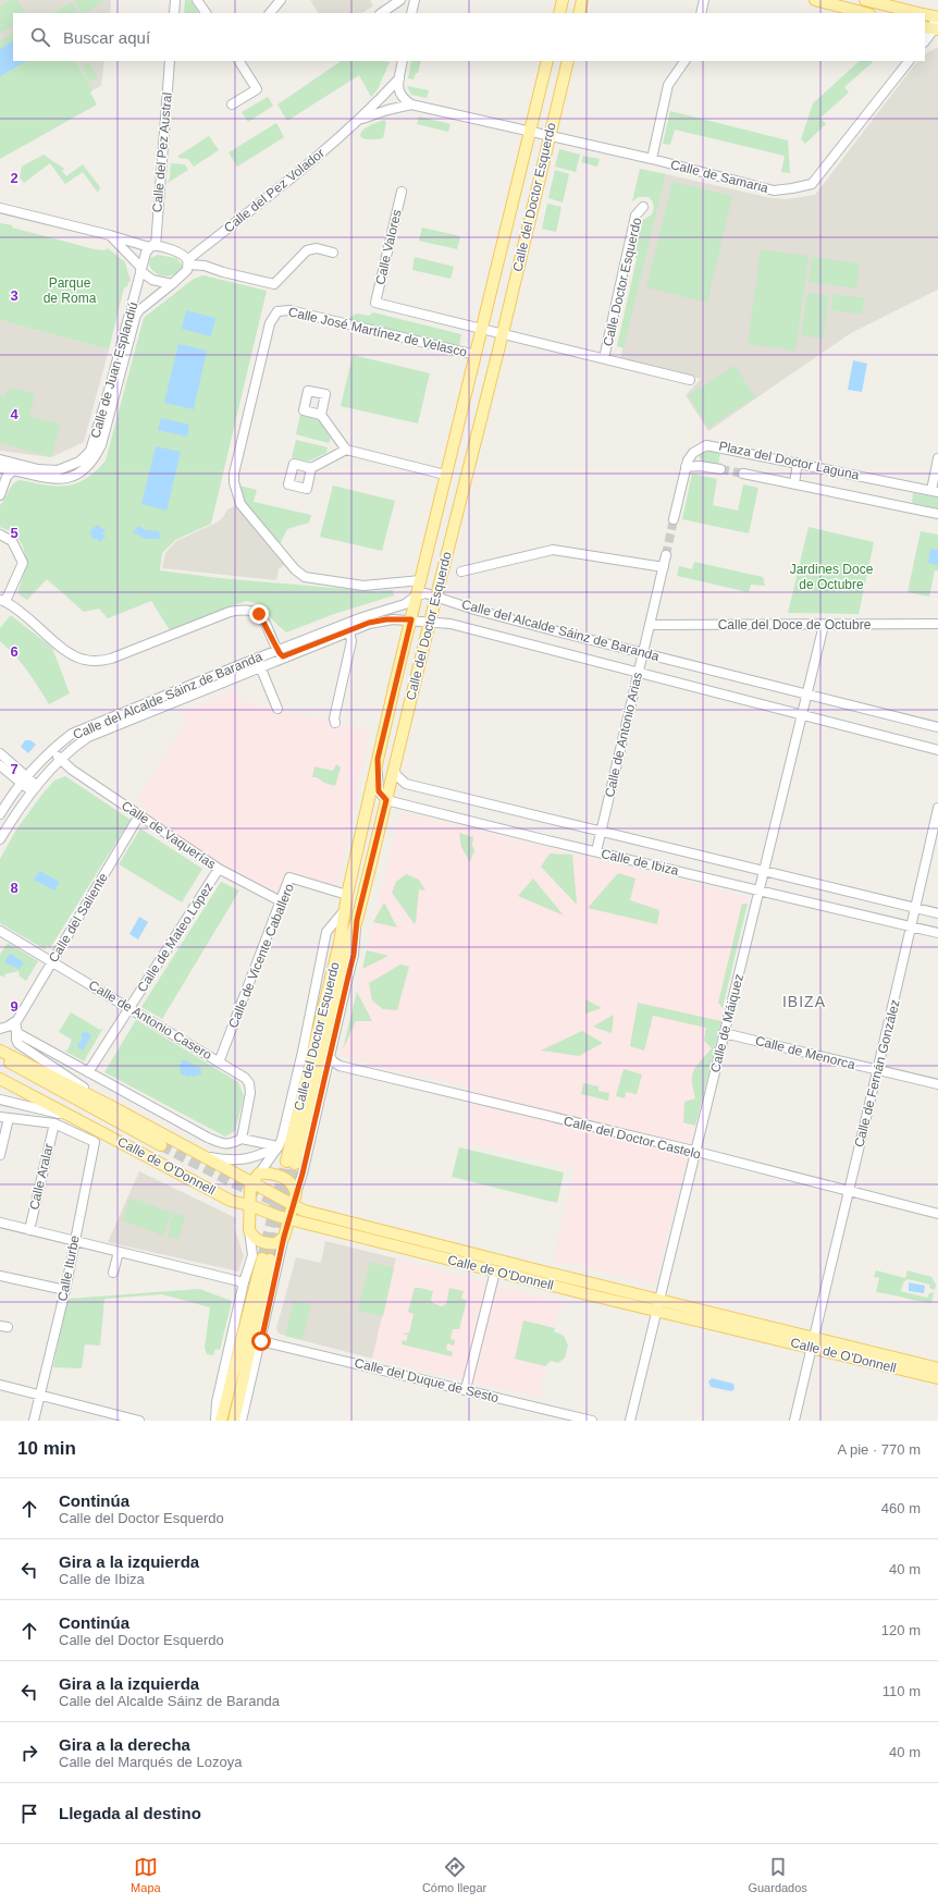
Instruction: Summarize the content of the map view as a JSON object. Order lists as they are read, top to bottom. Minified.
{"streets":{"main road":["Calle del Doctor Esquerdo","Calle de O'Donnell"],"street":["Calle del Pez Austral","Calle de Samaria","Calle del Pez Volador","Calle Valores","Calle Doctor Esquerdo","Calle José Martínez de Velasco","Calle de Juan Esplandiú","Plaza del Doctor Laguna","Calle del Doce de Octubre","Calle del Alcalde Sáinz de Baranda","Calle de Antonio Arias","Calle de Vaquerías","Calle de Ibiza","Calle del Saliente","Calle de Mateo López","Calle de Vicente Caballero","Calle de Antonio Casero","Calle de Máiquez","Calle de Menorca","Calle de Fernán González","Calle del Doctor Castelo","Calle Aralar","Calle Iturbe","Calle del Duque de Sesto"]},"crossings":[["Calle del Pez Austral","Calle del Pez Volador"],["Calle del Pez Austral","Calle de Juan Esplandiú"],["Calle de Samaria","Calle del Pez Volador"],["Calle de Samaria","Calle del Doctor Esquerdo"],["Calle del Pez Volador","Calle del Doctor Esquerdo"],["Calle del Pez Volador","Calle de Juan Esplandiú"],["Calle del Doctor Esquerdo","Calle Valores"],["Calle del Doctor Esquerdo","Calle José Martínez de Velasco"],["Calle del Doctor Esquerdo","Calle del Alcalde Sáinz de Baranda"],["Calle del Doctor Esquerdo","Calle de Ibiza"],["Calle del Doctor Esquerdo","Calle de Vicente Caballero"],["Calle del Doctor Esquerdo","Calle del Doctor Castelo"],["Calle del Doctor Esquerdo","Calle de O'Donnell"],["Calle del Doctor Esquerdo","Calle del Duque de Sesto"],["Calle del Doce de Octubre","Calle de Antonio Arias"],["Calle del Doce de Octubre","Calle de Máiquez"],["Calle del Alcalde Sáinz de Baranda","Calle de Antonio Arias"],["Calle del Alcalde Sáinz de Baranda","Calle de Vaquerías"],["Calle del Alcalde Sáinz de Baranda","Calle de Máiquez"],["Calle de Antonio Arias","Calle de Ibiza"],["Calle de Vaquerías","Calle del Saliente"],["Calle de Vaquerías","Calle de Mateo López"],["Calle de Vaquerías","Calle de Vicente Caballero"],["Calle de Ibiza","Calle de Máiquez"],["Calle de Ibiza","Calle de Fernán González"],["Calle del Saliente","Calle de Antonio Casero"],["Calle del Saliente","Calle de O'Donnell"],["Calle de Mateo López","Calle de Antonio Casero"],["Calle de Vicente Caballero","Calle de Antonio Casero"],["Calle de Máiquez","Calle de Menorca"],["Calle de Máiquez","Calle del Doctor Castelo"],["Calle de Máiquez","Calle de O'Donnell"],["Calle de Menorca","Calle de Fernán González"],["Calle de Fernán González","Calle del Doctor Castelo"],["Calle de Fernán González","Calle de O'Donnell"],["Calle Aralar","Calle Iturbe"]],"districts":["IBIZA"],"parks":["Parque de Roma","Jardines Doce de Octubre"],"page":{"search":"Buscar aquí","heading":["10 min","A pie · 770 m"],"list":[["Continúa","Calle del Doctor Esquerdo","460 m"],["Gira a la izquierda","Calle de Ibiza","40 m"],["Continúa","Calle del Doctor Esquerdo","120 m"],["Gira a la izquierda","Calle del Alcalde Sáinz de Baranda","110 m"],["Gira a la derecha","Calle del Marqués de Lozoya","40 m"],"Llegada al destino"],"nav":["Mapa","Cómo llegar","Guardados"]},"grid":{"rows":["2","3","4","5","6","7","8","9"]}}
